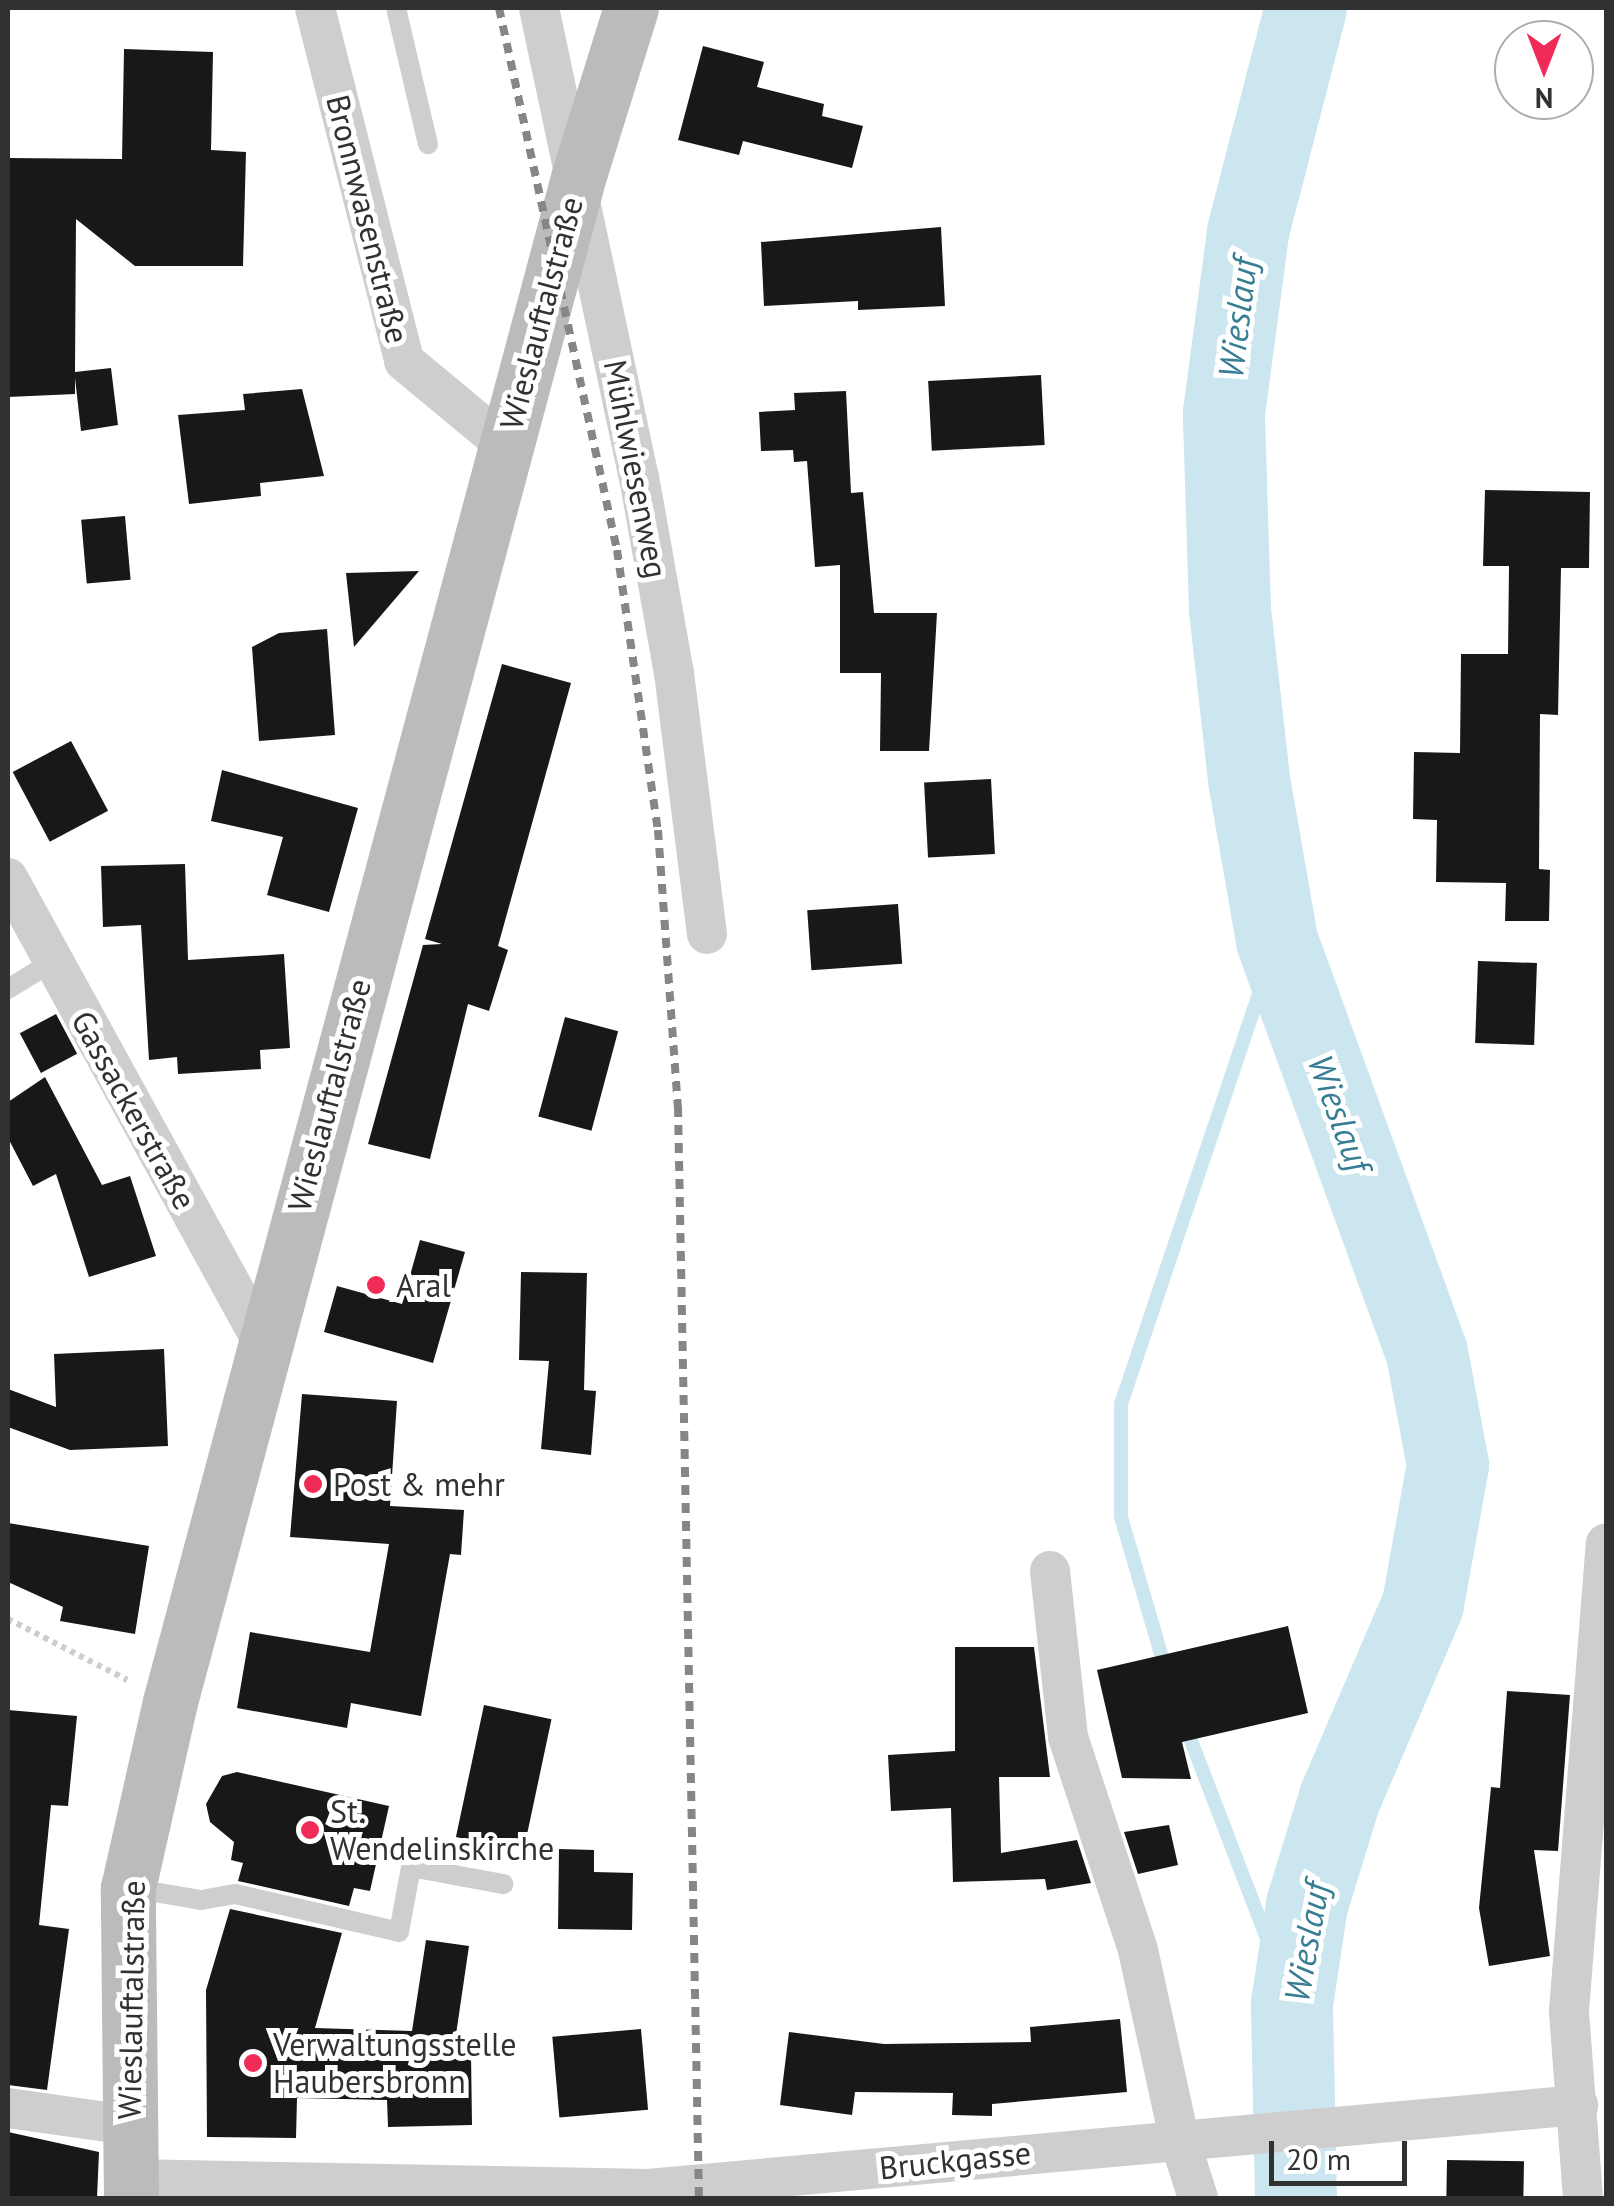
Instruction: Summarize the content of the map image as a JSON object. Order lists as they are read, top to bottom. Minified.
{"streets":{"street":["Bronnwasenstraße","Wieslauftalstraße","Mühlwiesenweg","Gassackerstraße","Bruckgasse"]},"crossings":[["Bronnwasenstraße","Wieslauftalstraße"],["Wieslauftalstraße","Mühlwiesenweg"],["Wieslauftalstraße","Gassackerstraße"],["Wieslauftalstraße","Bruckgasse"]],"water":["Wieslauf"],"places":["Aral","Post & mehr","St. Wendelinskirche","Verwaltungsstelle Haubersbronn"],"scale_bar":"20 m","north":"bottom"}
